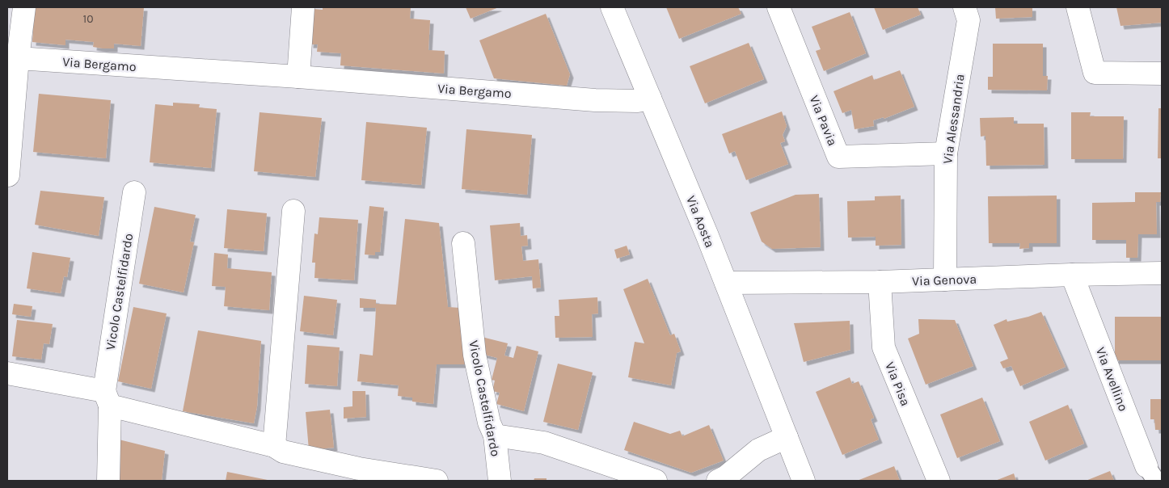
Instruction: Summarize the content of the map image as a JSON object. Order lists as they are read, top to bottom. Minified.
{"streets":{"street":["Via Bergamo","Via Alessandria","Via Pavia","Via Aosta","Via Genova","Vicolo Castelfidardo","Via Avellino","Via Pisa"]},"crossings":[["Via Bergamo","Via Aosta"],["Via Alessandria","Via Pavia"],["Via Alessandria","Via Genova"],["Via Aosta","Via Genova"],["Via Genova","Via Avellino"],["Via Genova","Via Pisa"]],"house_numbers":["10"]}
